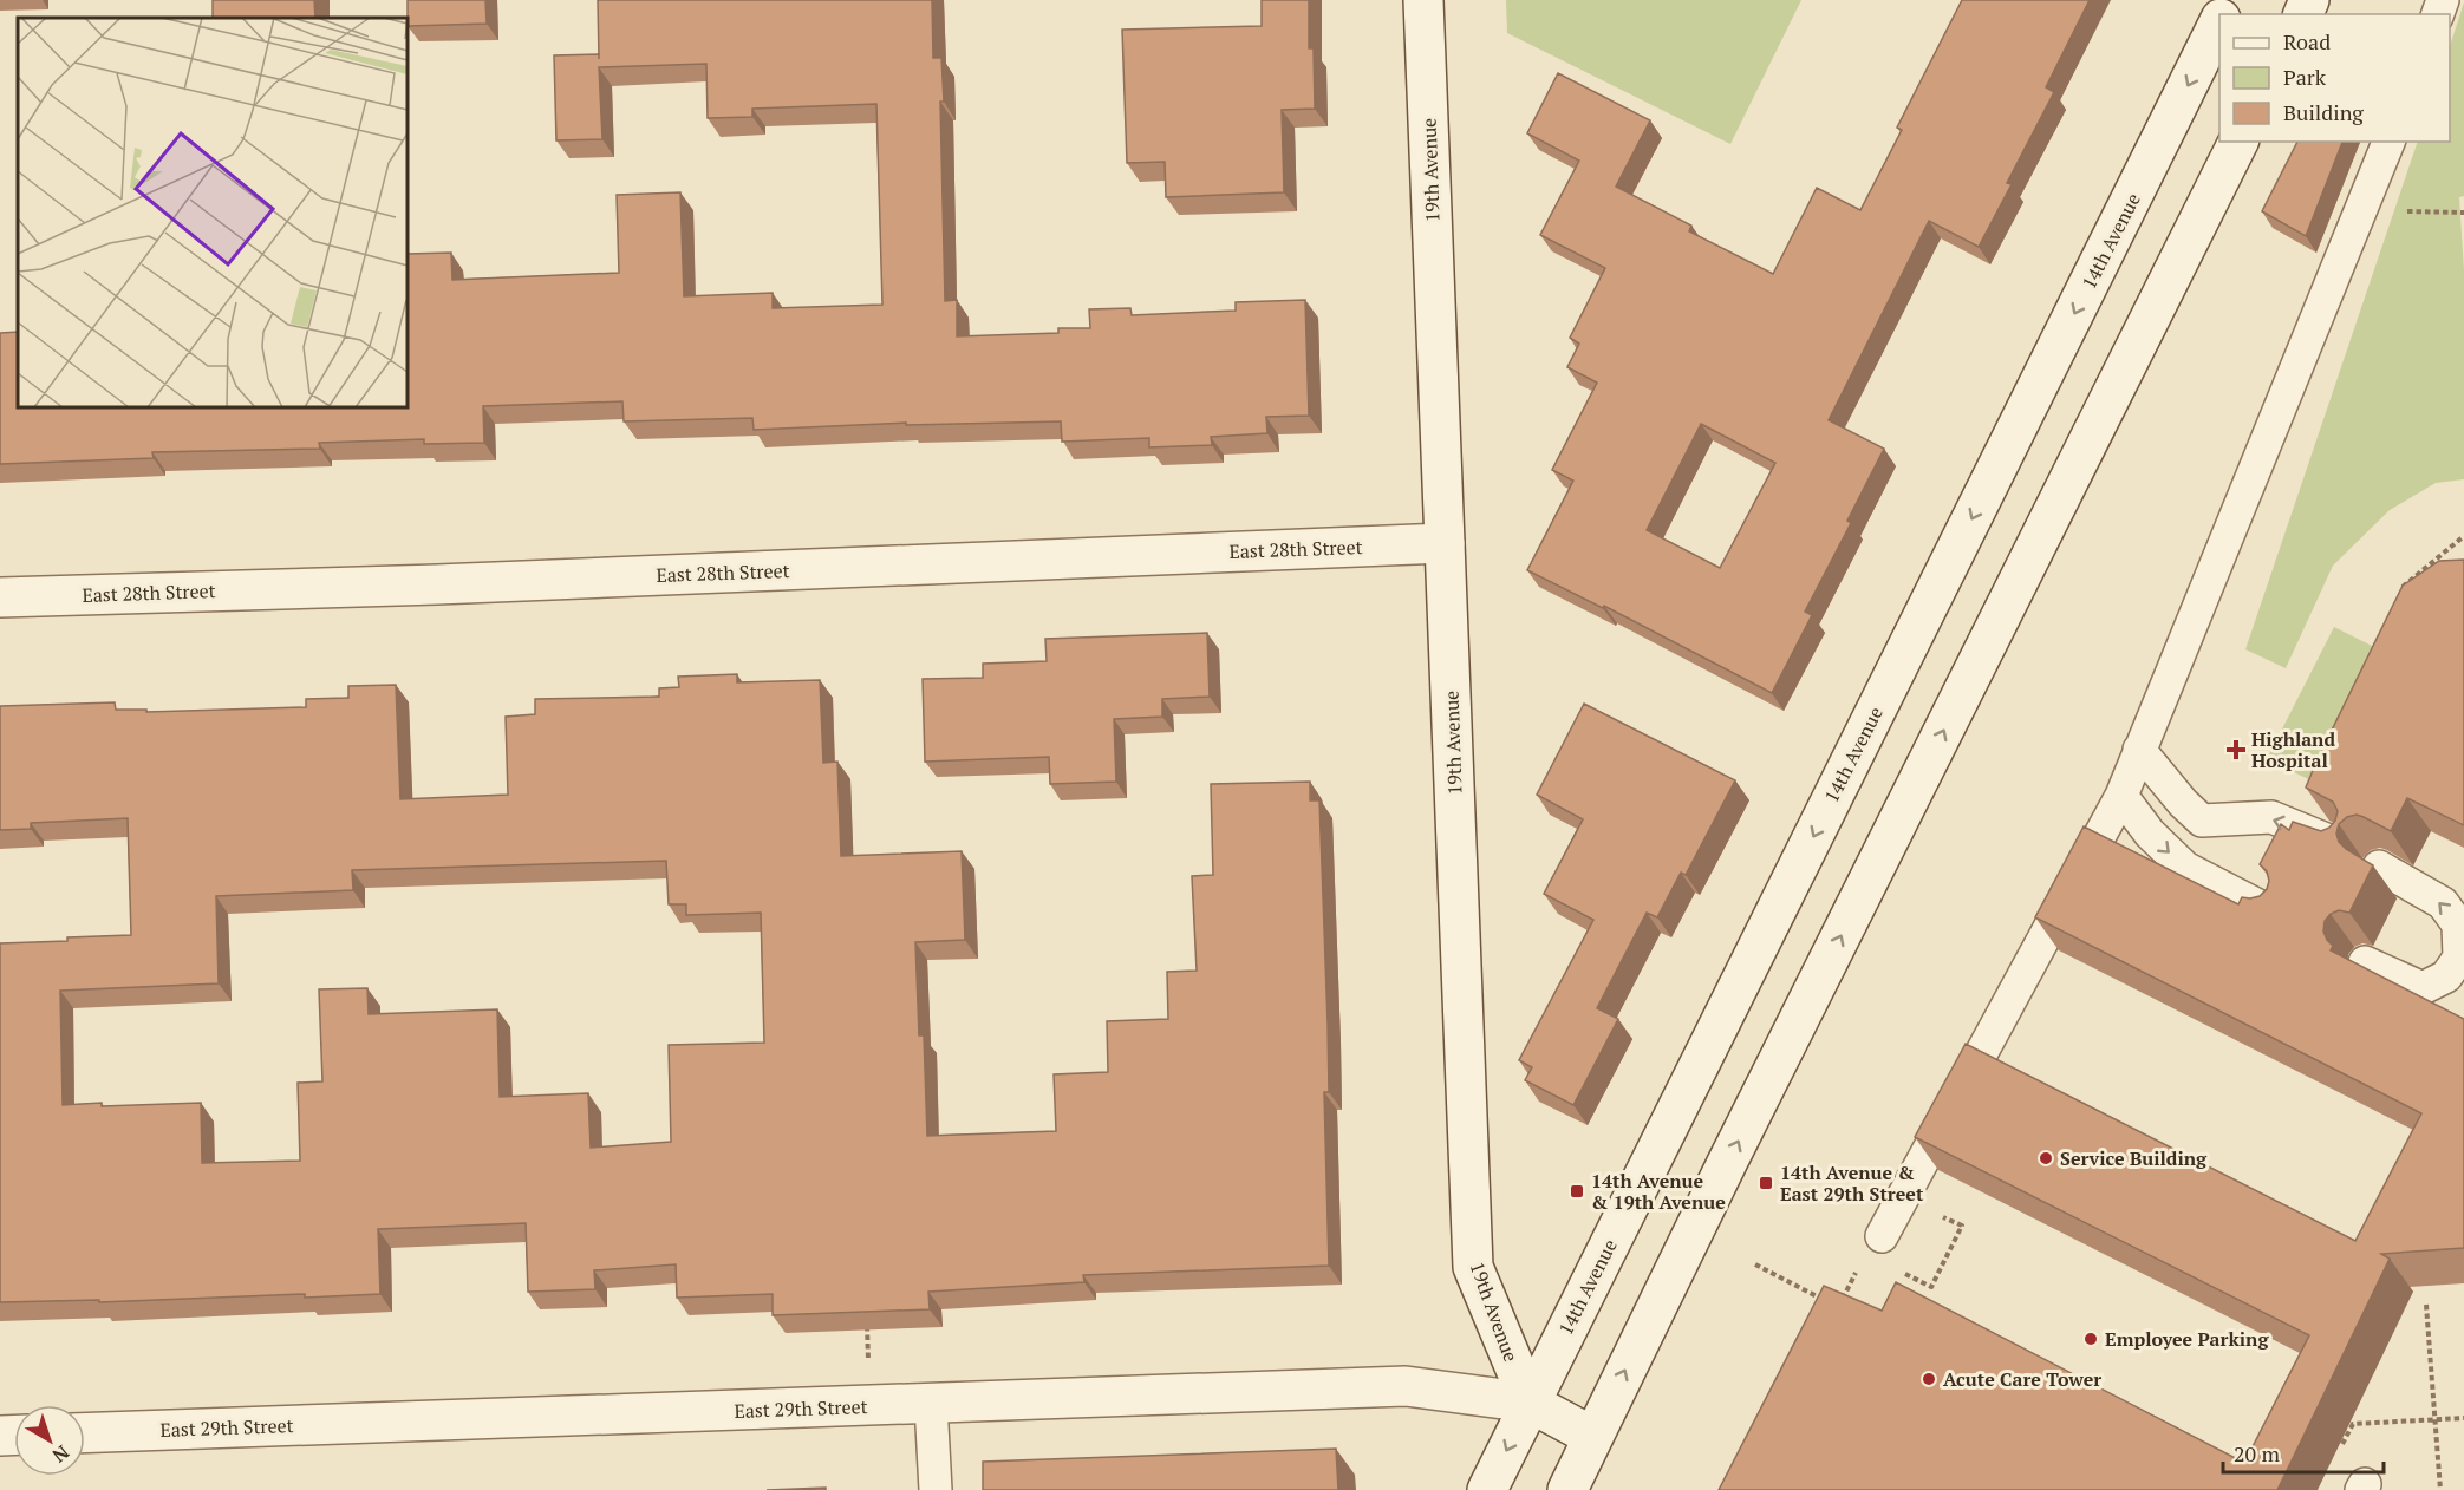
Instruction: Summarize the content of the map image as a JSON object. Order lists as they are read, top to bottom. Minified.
{"streets":{"street":["19th Avenue","14th Avenue","East 28th Street","East 29th Street"]},"crossings":[["19th Avenue","14th Avenue"],["19th Avenue","East 28th Street"],["19th Avenue","East 29th Street"],["14th Avenue","East 29th Street"]],"places":{"health":["Highland Hospital"],"other":["Service Building","Employee Parking","Acute Care Tower"],"transit":["14th Avenue & East 29th Street","14th Avenue & 19th Avenue"]},"legend":["Road","Park","Building"],"scale_bar":"20 m","north":"bottom right"}
